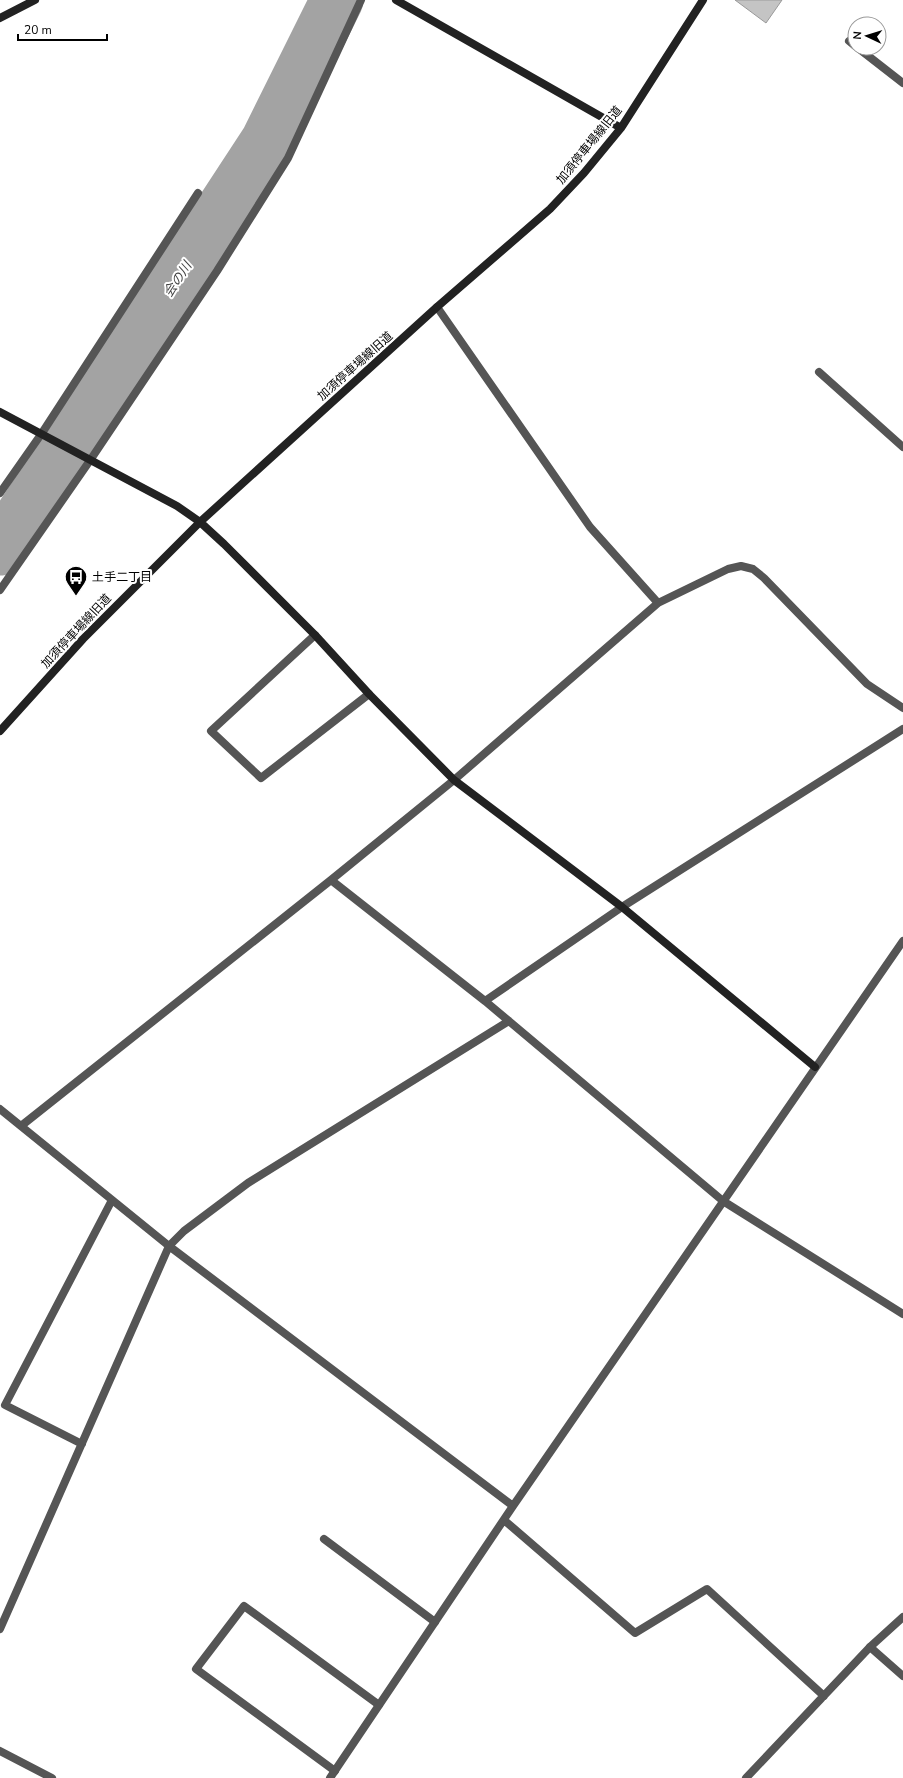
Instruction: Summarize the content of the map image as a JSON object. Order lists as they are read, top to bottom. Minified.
{"streets":{"street":["加須停車場線旧道"]},"water":["会の川"],"places":{"bus stop":["土手二丁目"]},"scale_bar":"20 m","north":"left"}
